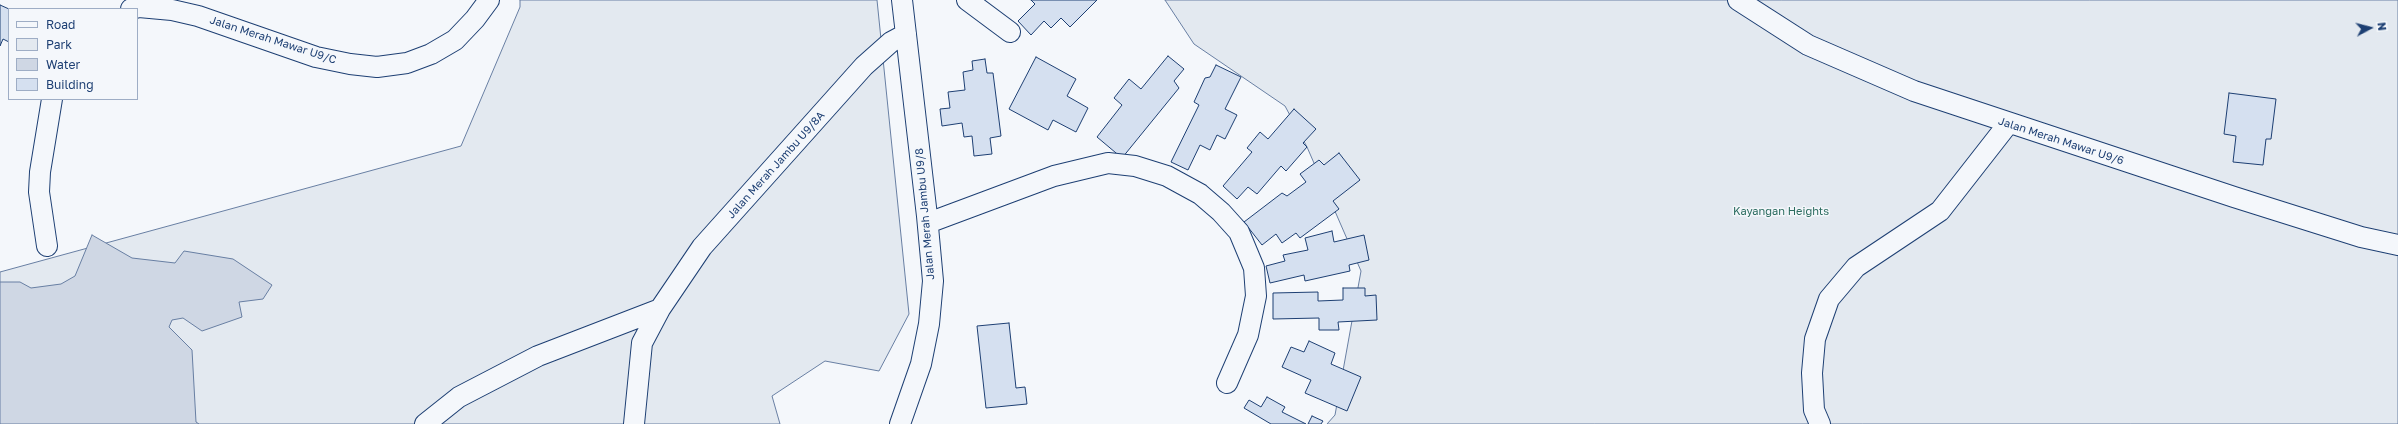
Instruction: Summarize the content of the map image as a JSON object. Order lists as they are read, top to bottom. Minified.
{"streets":{"street":["Jalan Merah Mawar U9/C","Jalan Merah Mawar U9/6","Jalan Merah Jambu U9/8A","Jalan Merah Jambu U9/8"]},"crossings":[["Jalan Merah Jambu U9/8A","Jalan Merah Jambu U9/8"]],"parks":["Kayangan Heights"],"legend":["Road","Park","Water","Building"],"north":"right"}
